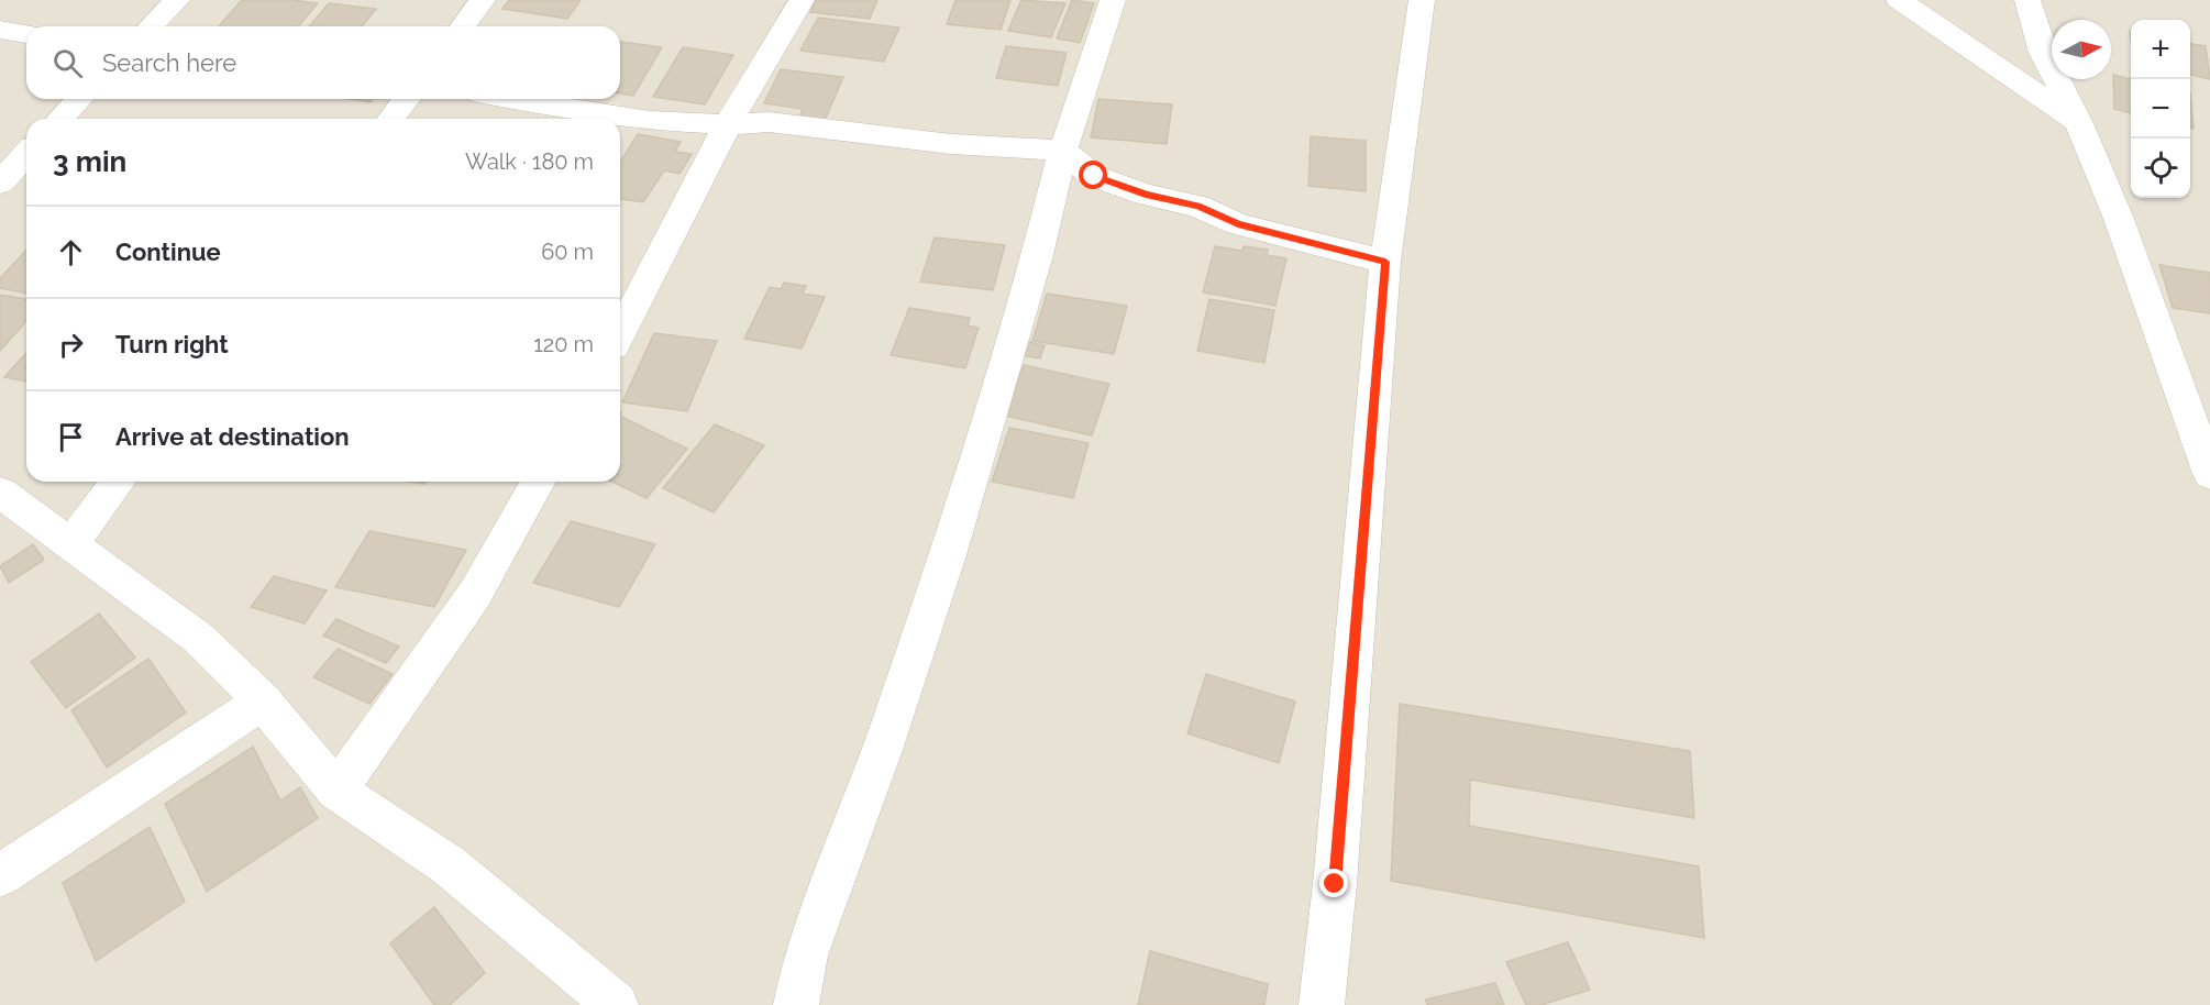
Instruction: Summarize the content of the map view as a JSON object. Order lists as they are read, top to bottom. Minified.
{"north":"right","page":{"map_buttons":["+","−"],"search":"Search here","heading":["3 min","Walk · 180 m"],"list":[["Continue","60 m"],["Turn right","120 m"],"Arrive at destination"]}}
